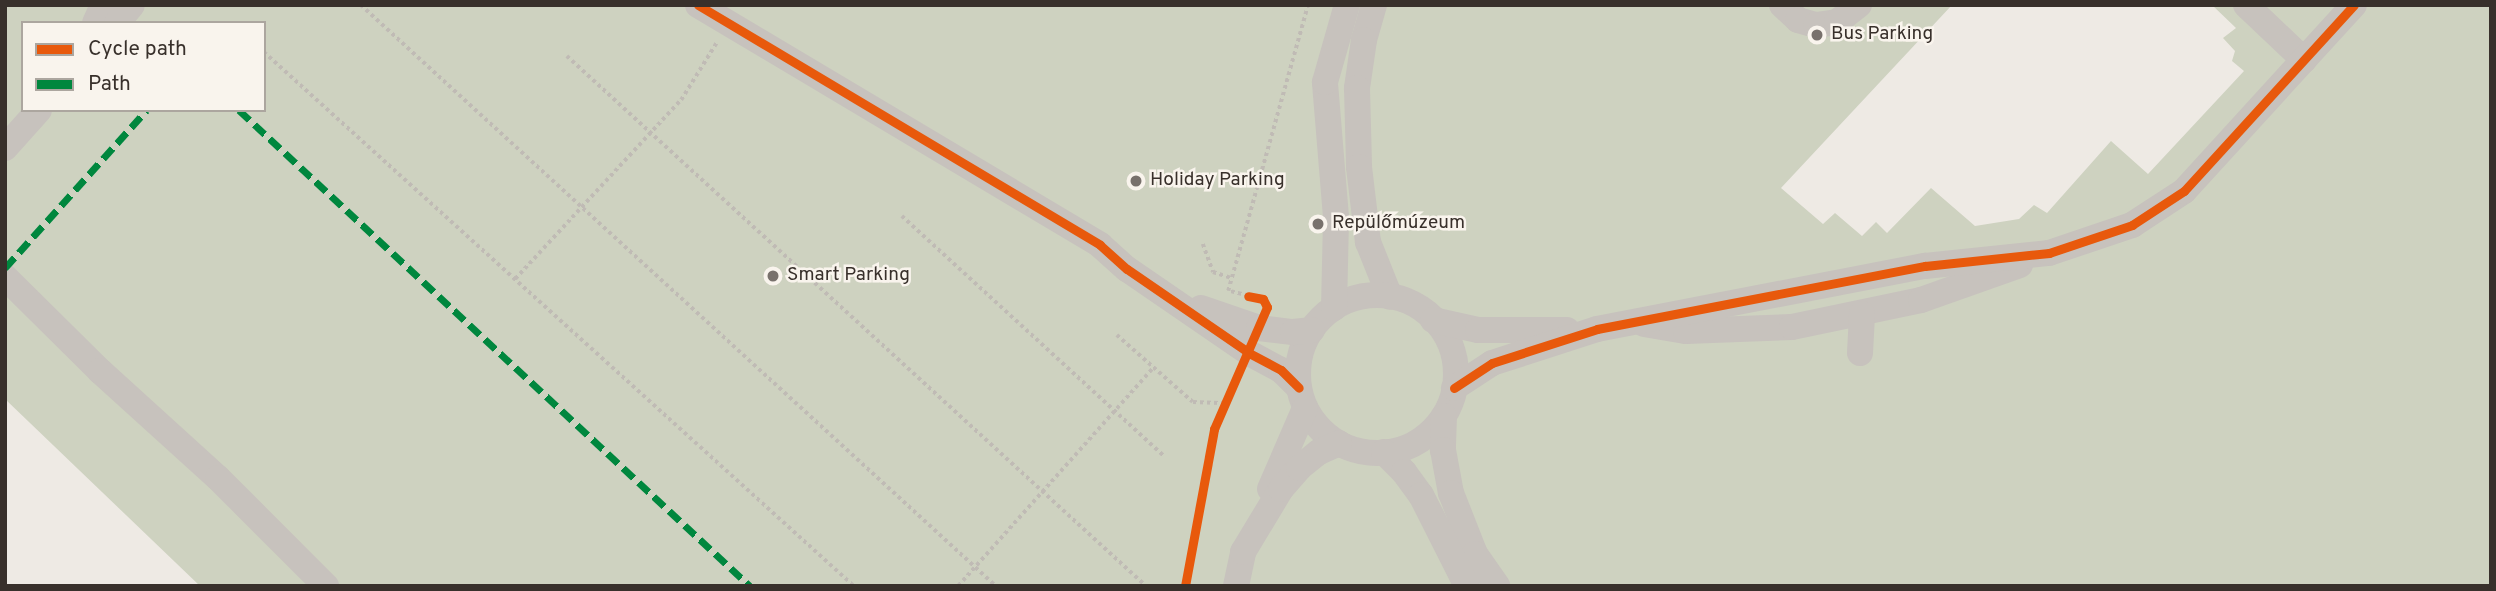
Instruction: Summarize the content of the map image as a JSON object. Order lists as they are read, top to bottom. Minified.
{"places":["Bus Parking","Holiday Parking","Repülőmúzeum","Smart Parking"],"legend":["Cycle path","Path"]}
